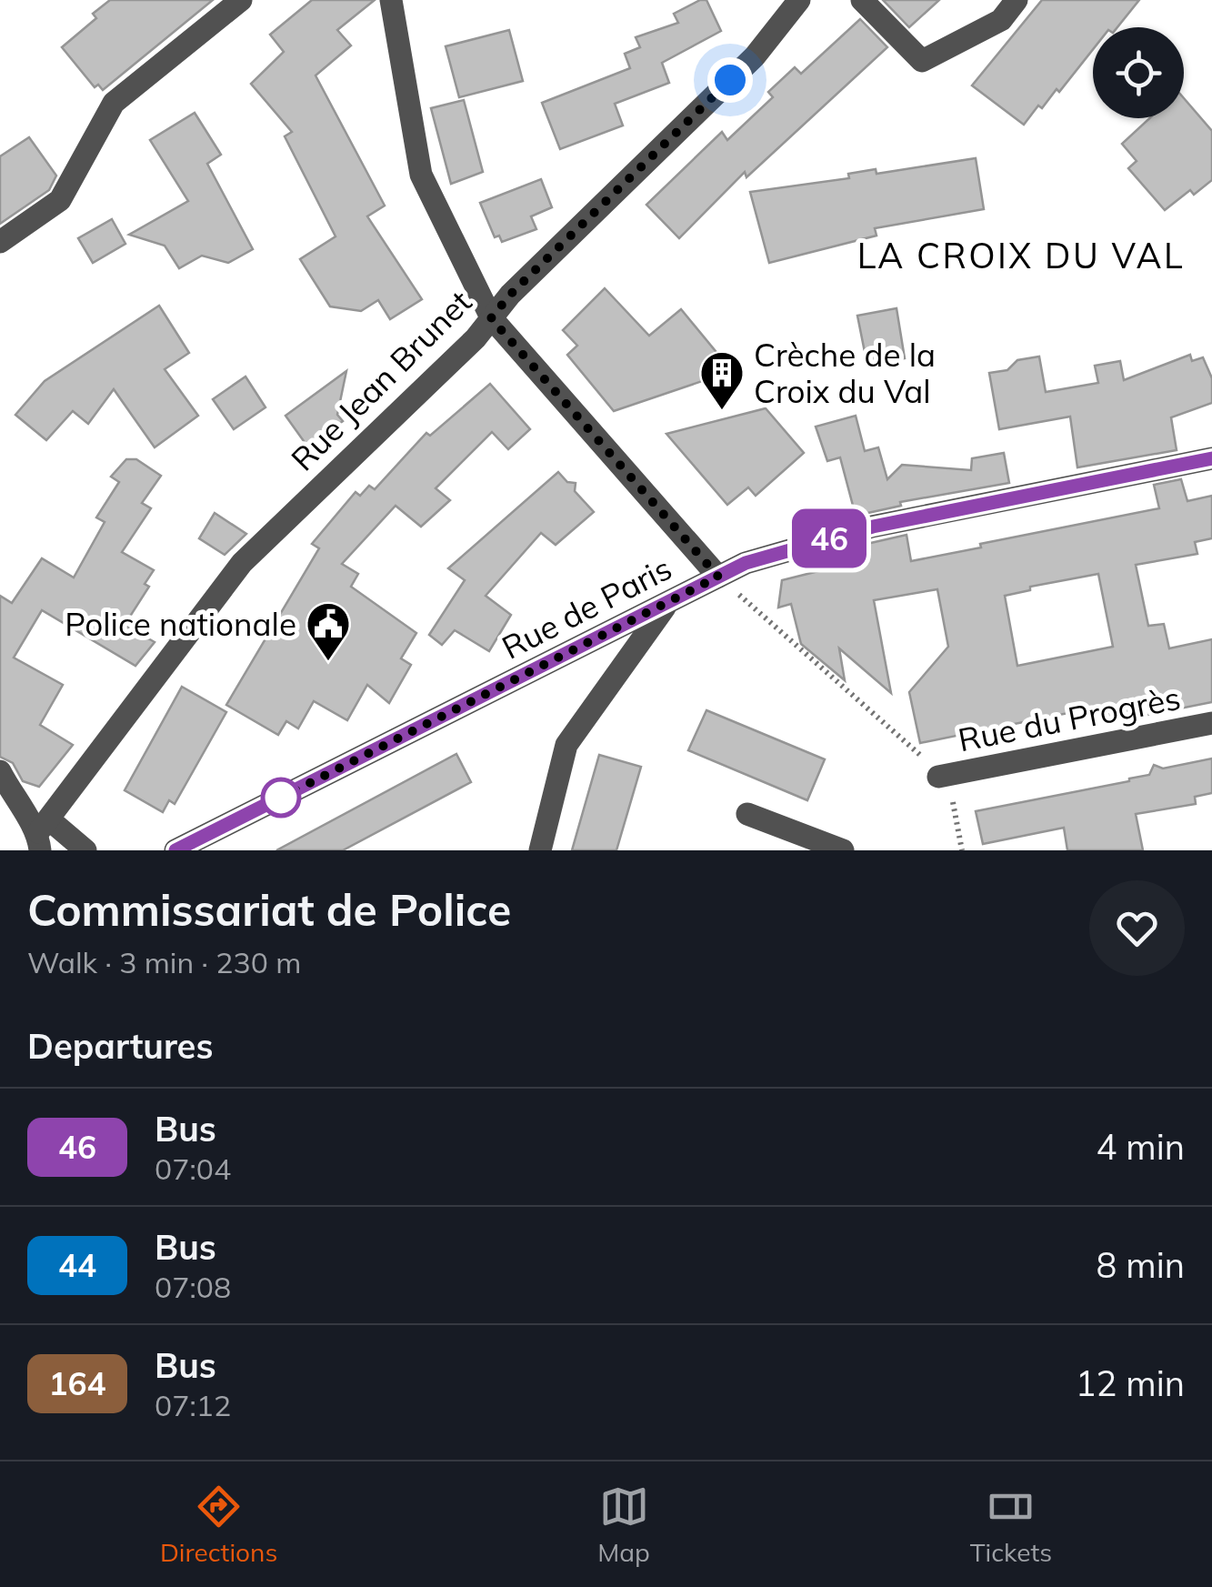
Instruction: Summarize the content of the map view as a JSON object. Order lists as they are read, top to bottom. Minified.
{"streets":{"street":["Rue Jean Brunet","Rue de Paris","Rue du Progrès"]},"districts":["LA CROIX DU VAL"],"places":{"building":["Crèche de la Croix du Val"],"public building":["Police nationale"]},"lines":["bus line 46"],"page":{"on_map":"46","heading":[["Commissariat de Police","Walk · 3 min · 230 m"],"Departures"],"list":[{"mark":"46","name":"Bus","note":"07:04","value":"4 min"},{"mark":"44","name":"Bus","note":"07:08","value":"8 min"},{"mark":"164","name":"Bus","note":"07:12","value":"12 min"}],"tabs":["Directions","Map","Tickets"]}}
